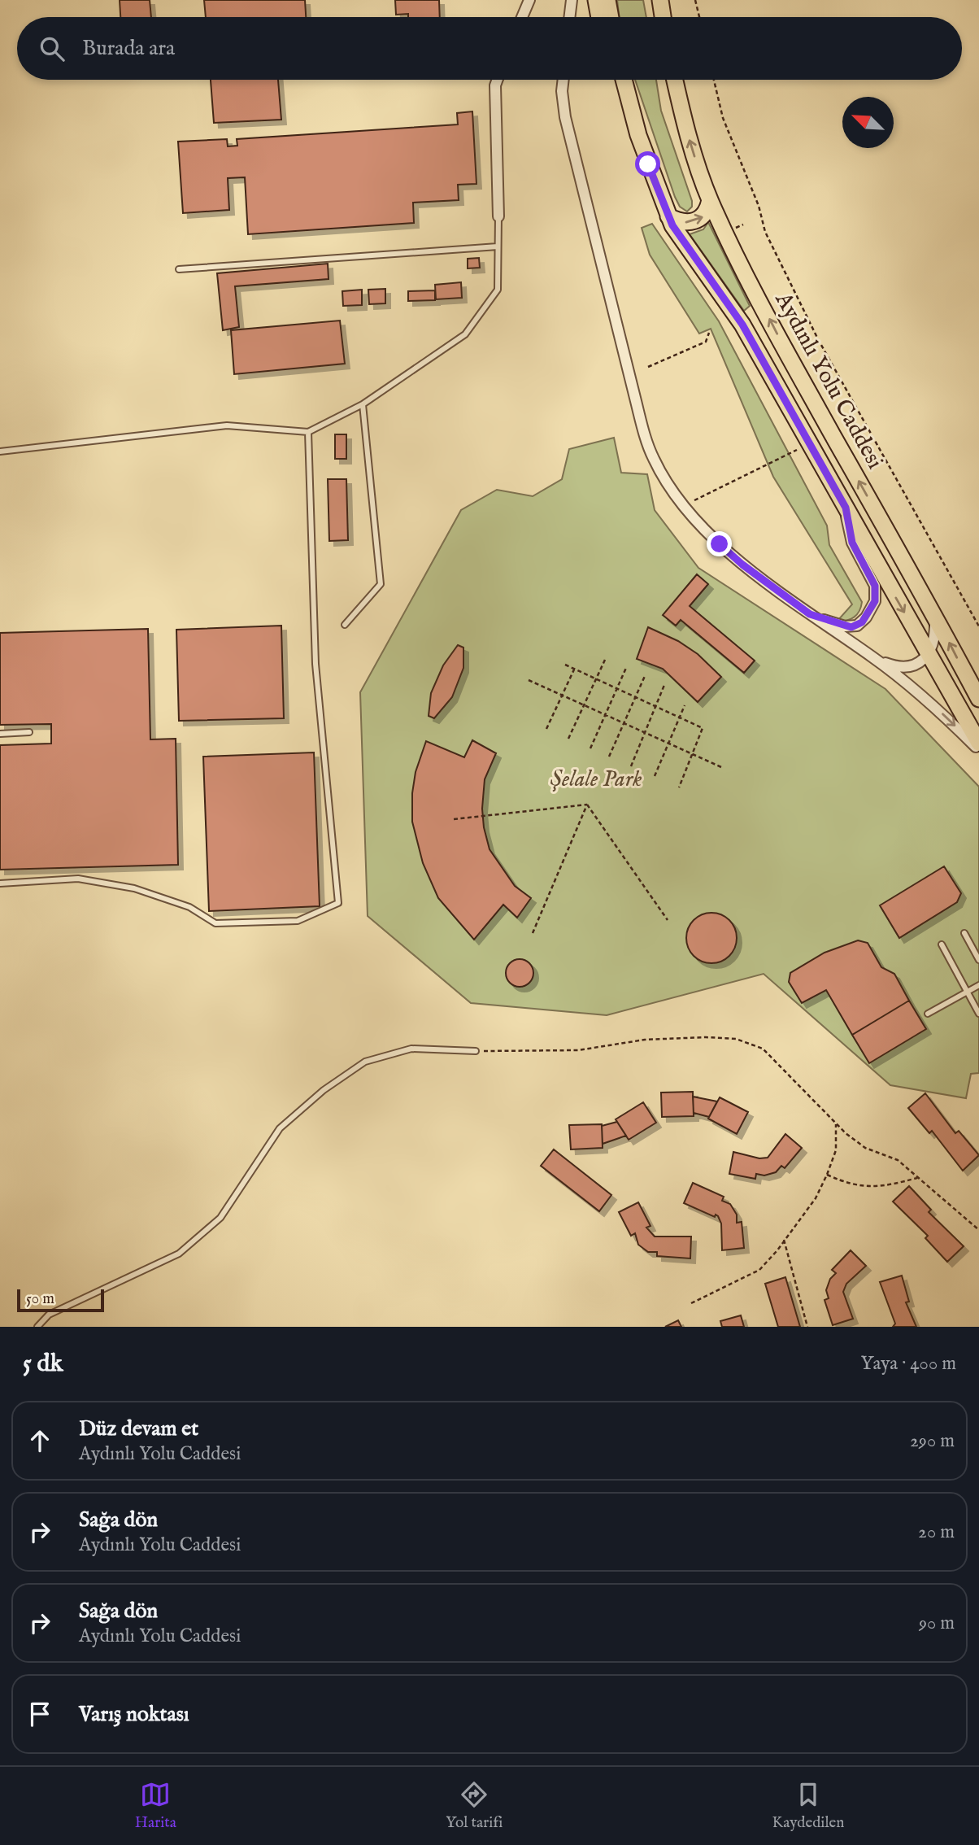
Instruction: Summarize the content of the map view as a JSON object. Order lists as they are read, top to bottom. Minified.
{"streets":{"main road":["Aydınlı Yolu Caddesi"]},"parks":["Şelale Park"],"scale_bar":"50 m","north":"top left","page":{"search":"Burada ara","scale":"50 m","heading":["5 dk","Yaya · 400 m"],"list":[["Düz devam et","Aydınlı Yolu Caddesi","290 m"],["Sağa dön","Aydınlı Yolu Caddesi","20 m"],["Sağa dön","Aydınlı Yolu Caddesi","90 m"],"Varış noktası"],"nav":["Harita","Yol tarifi","Kaydedilen"]}}
